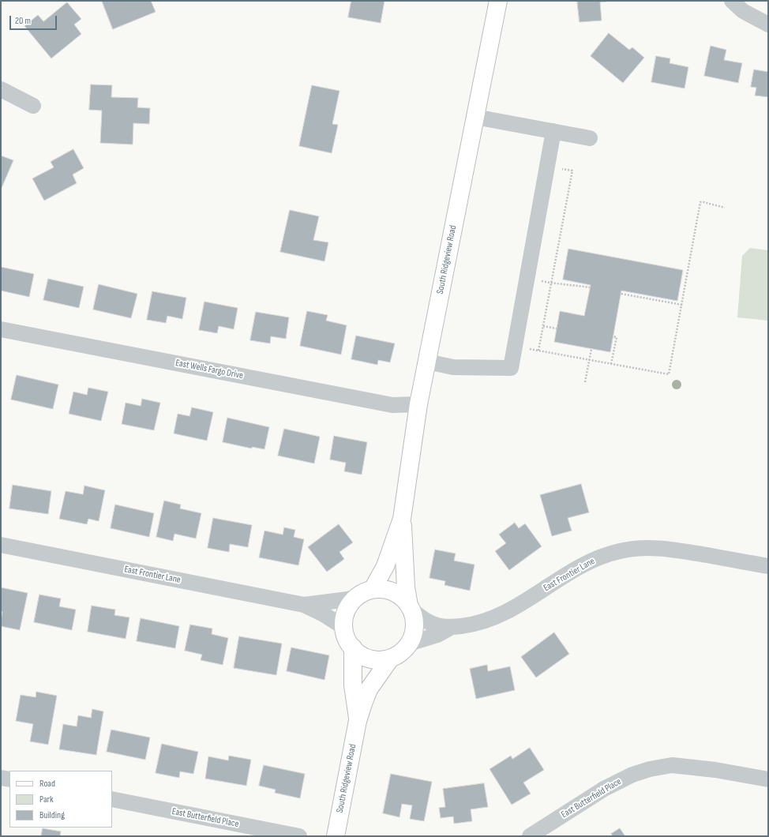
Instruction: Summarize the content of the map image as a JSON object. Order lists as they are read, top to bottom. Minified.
{"streets":{"main road":["South Ridgeview Road"],"street":["East Wells Fargo Drive","East Frontier Lane","East Butterfield Place"]},"crossings":[["South Ridgeview Road","East Wells Fargo Drive"]],"legend":["Road","Park","Building"],"scale_bar":"20 m"}
